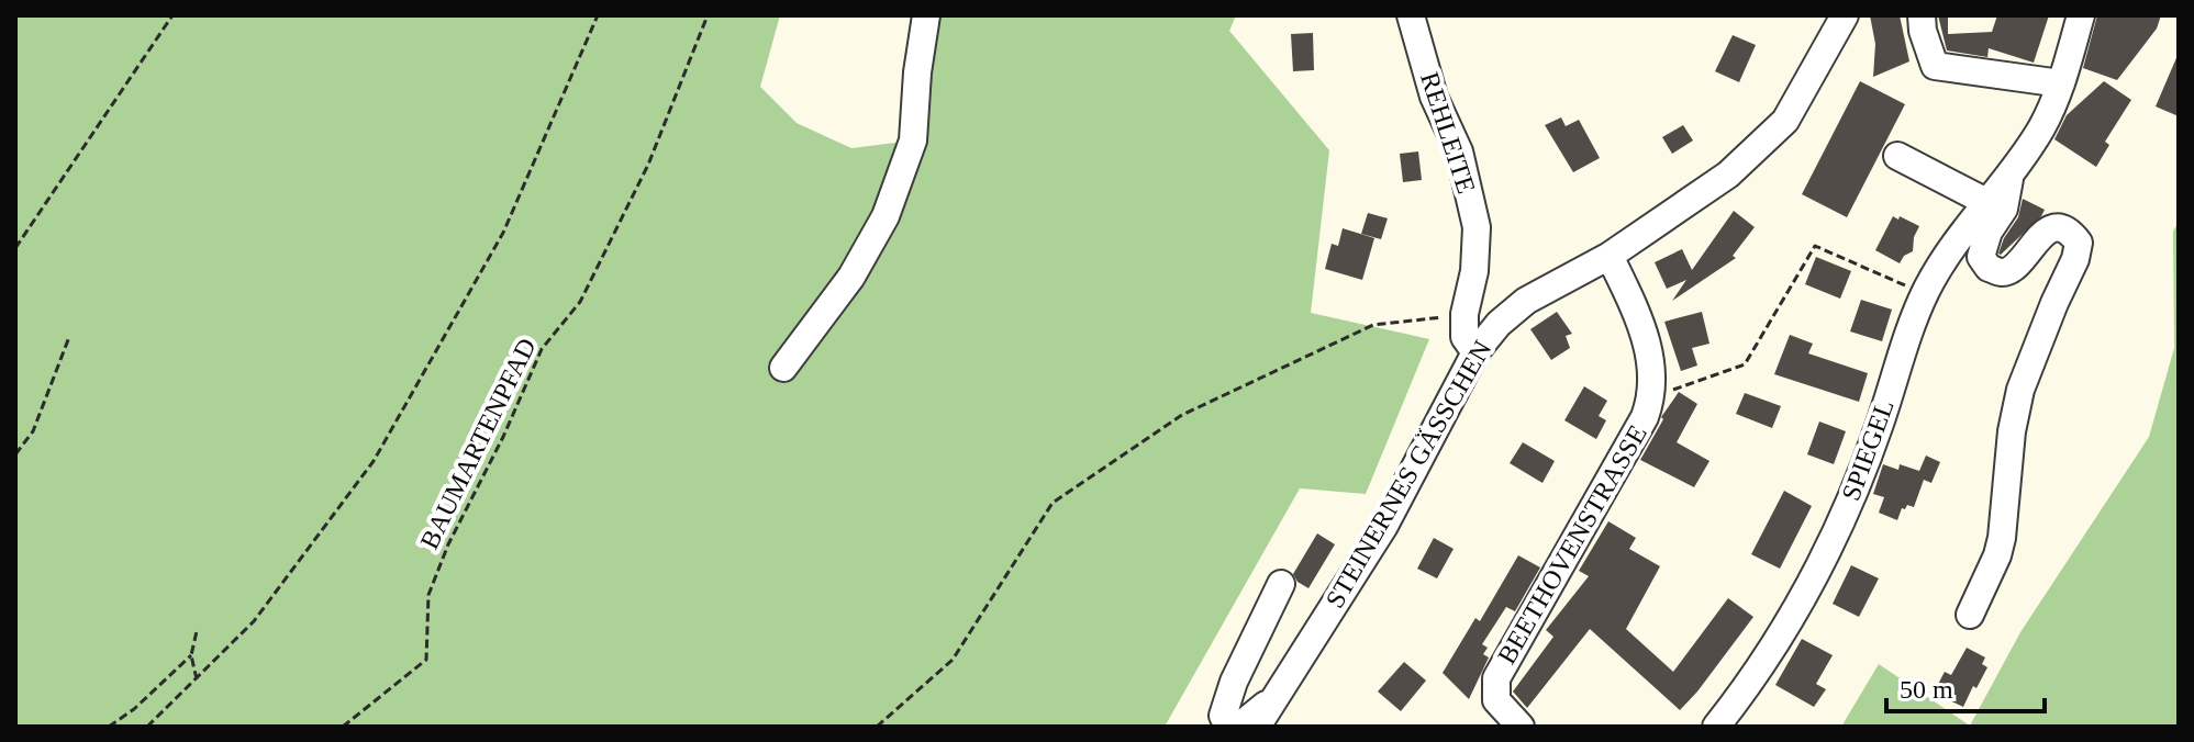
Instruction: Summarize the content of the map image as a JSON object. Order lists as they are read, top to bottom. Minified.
{"streets":{"street":["REHLEITE","SPIEGEL","STEINERNES GÄSSCHEN","BEETHOVENSTRASSE"],"path":["BAUMARTENPFAD"]},"crossings":[["REHLEITE","STEINERNES GÄSSCHEN"],["STEINERNES GÄSSCHEN","BEETHOVENSTRASSE"]],"scale_bar":"50 m"}
